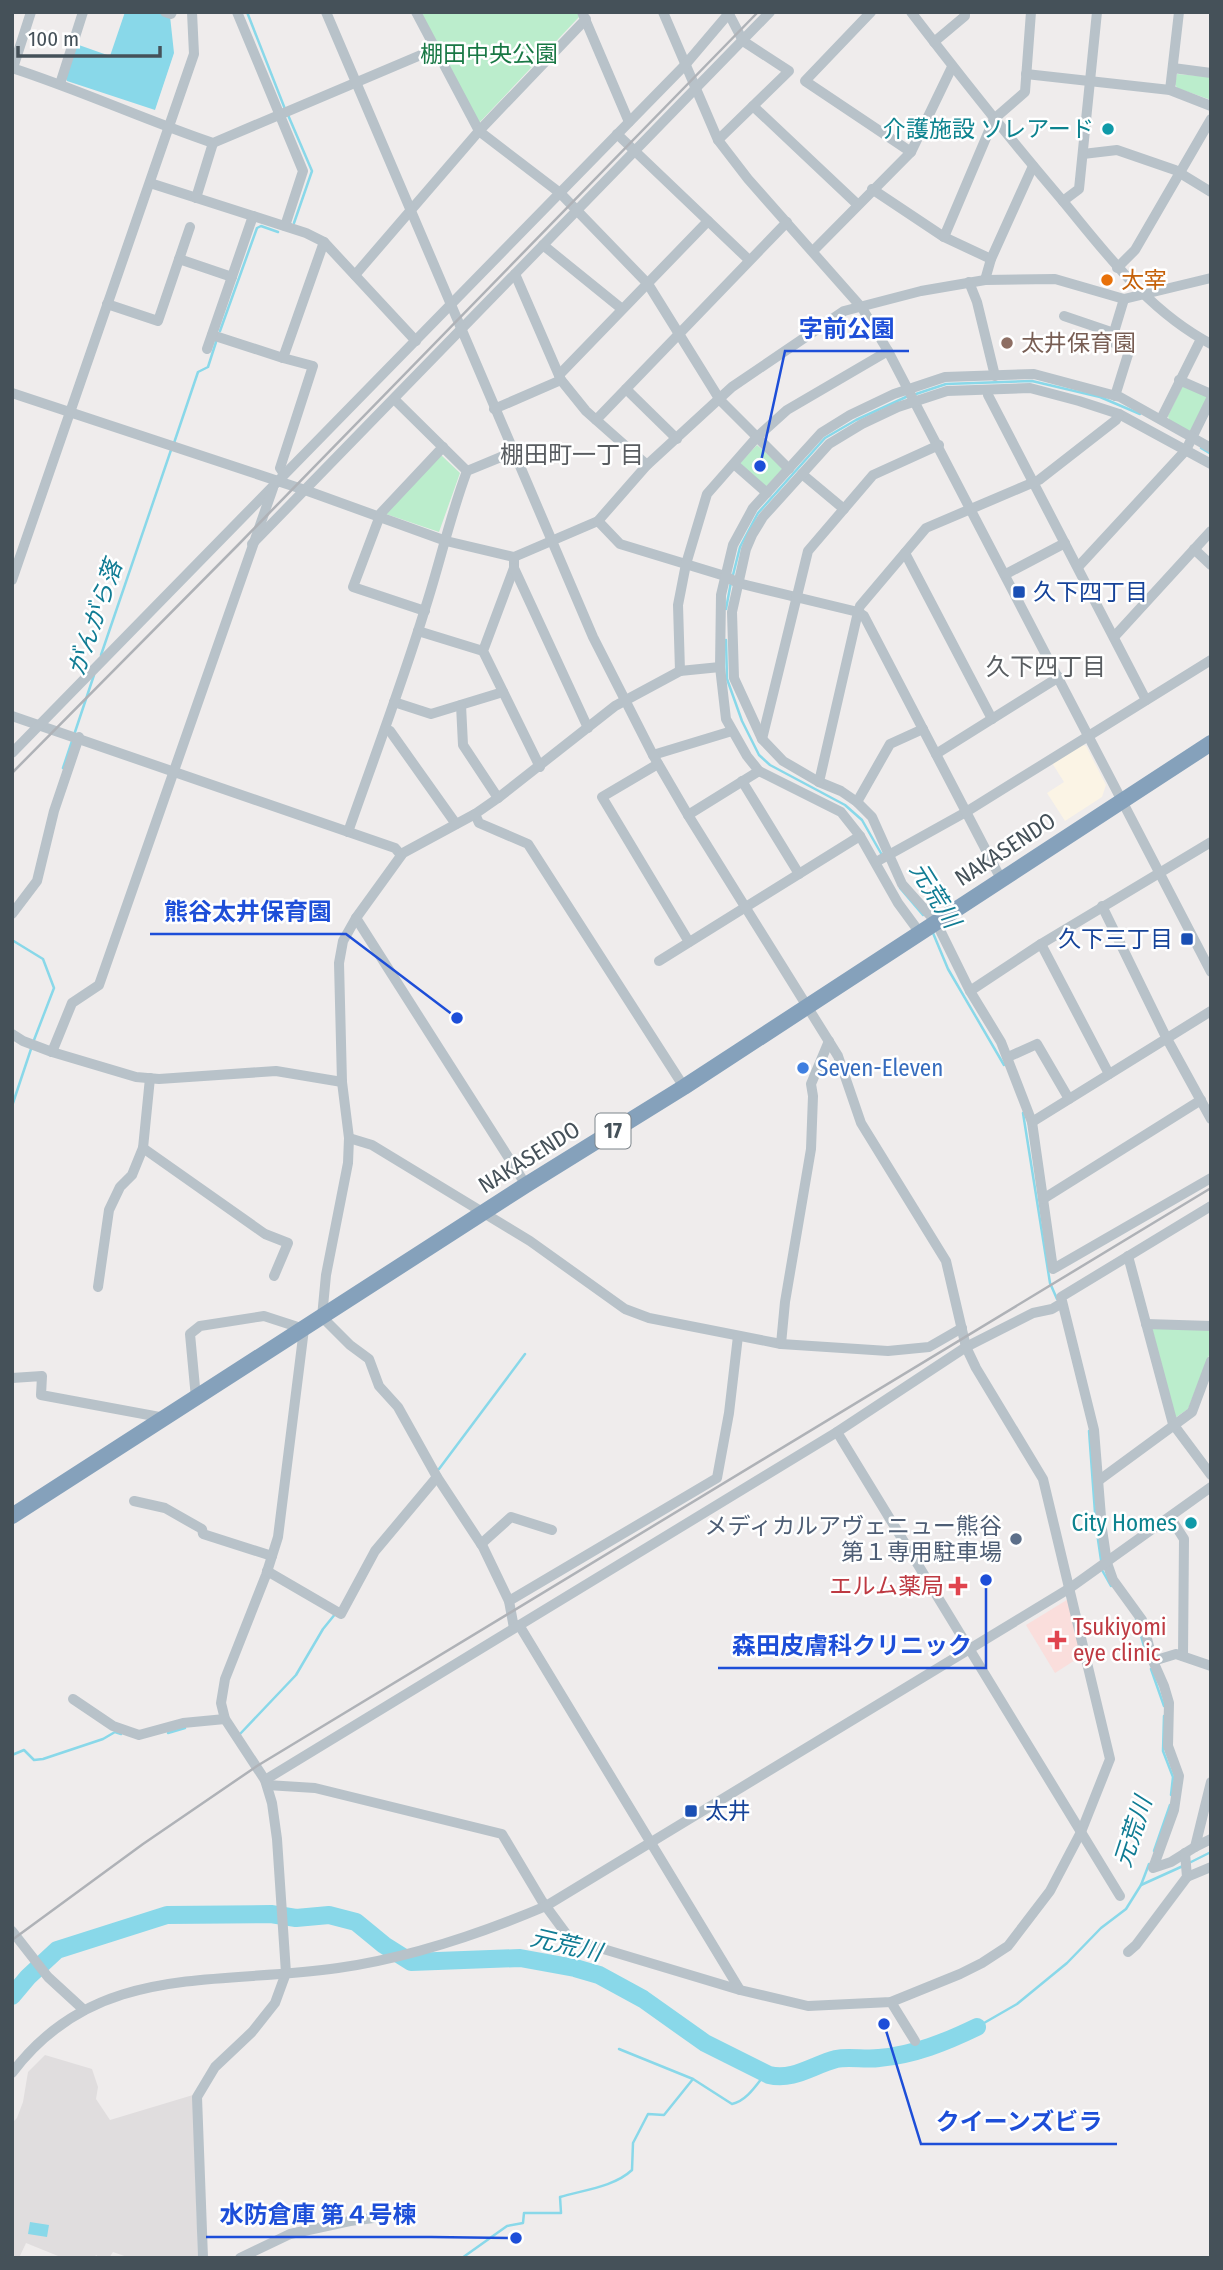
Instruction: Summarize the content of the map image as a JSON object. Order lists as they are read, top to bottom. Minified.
{"streets":{"highway":["NAKASENDO","17"]},"districts":["棚田町一丁目","久下四丁目"],"water":["がんがら落","元荒川"],"parks":["棚田中央公園"],"places":{"other":["介護施設 ソレアード","太宰","太井保育園","字前公園","熊谷太井保育園","Seven-Eleven","City Homes","メディカルアヴェニュー熊谷 第１専用駐車場","森田皮膚科クリニック","クイーンズビラ","水防倉庫 第４号楝"],"transit":["久下四丁目","久下三丁目","太井"],"health":["エルム薬局","Tsukiyomi eye clinic"]},"scale_bar":"100 m"}
